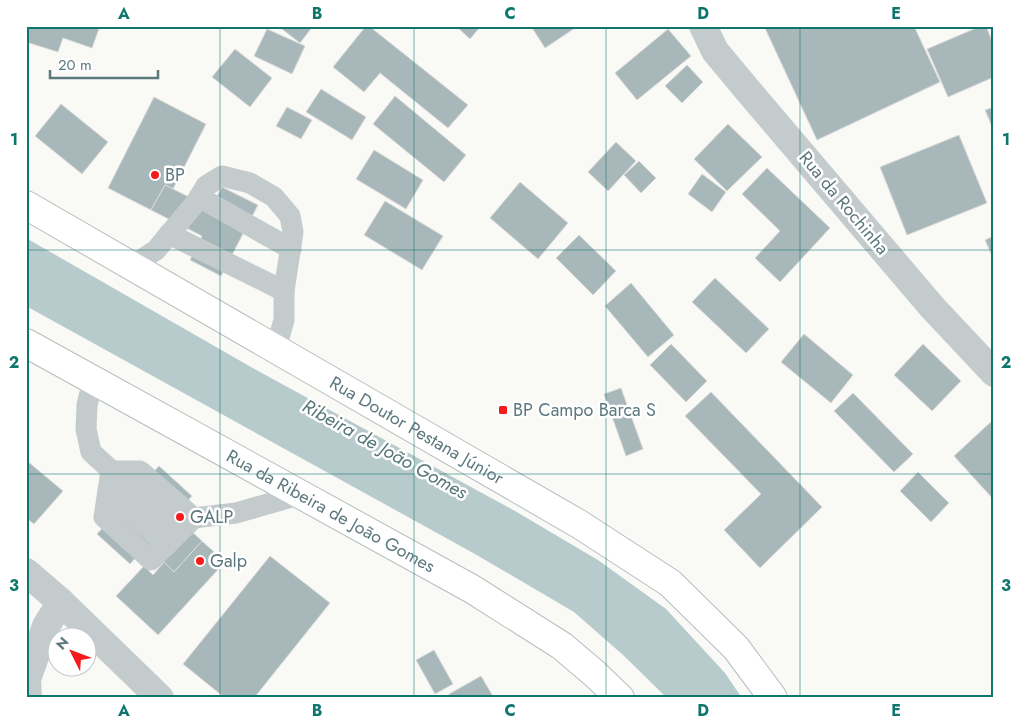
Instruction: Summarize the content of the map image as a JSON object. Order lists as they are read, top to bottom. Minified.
{"streets":{"main road":["Rua Doutor Pestana Júnior","Rua da Ribeira de João Gomes"],"street":["Rua da Rochinha"]},"water":["Ribeira de João Gomes"],"places":{"other":["BP","GALP","Galp"],"transit":["BP Campo Barca S"]},"scale_bar":"20 m","north":"top left","grid":{"columns":["A","B","C","D","E"],"rows":["1","2","3"]}}
